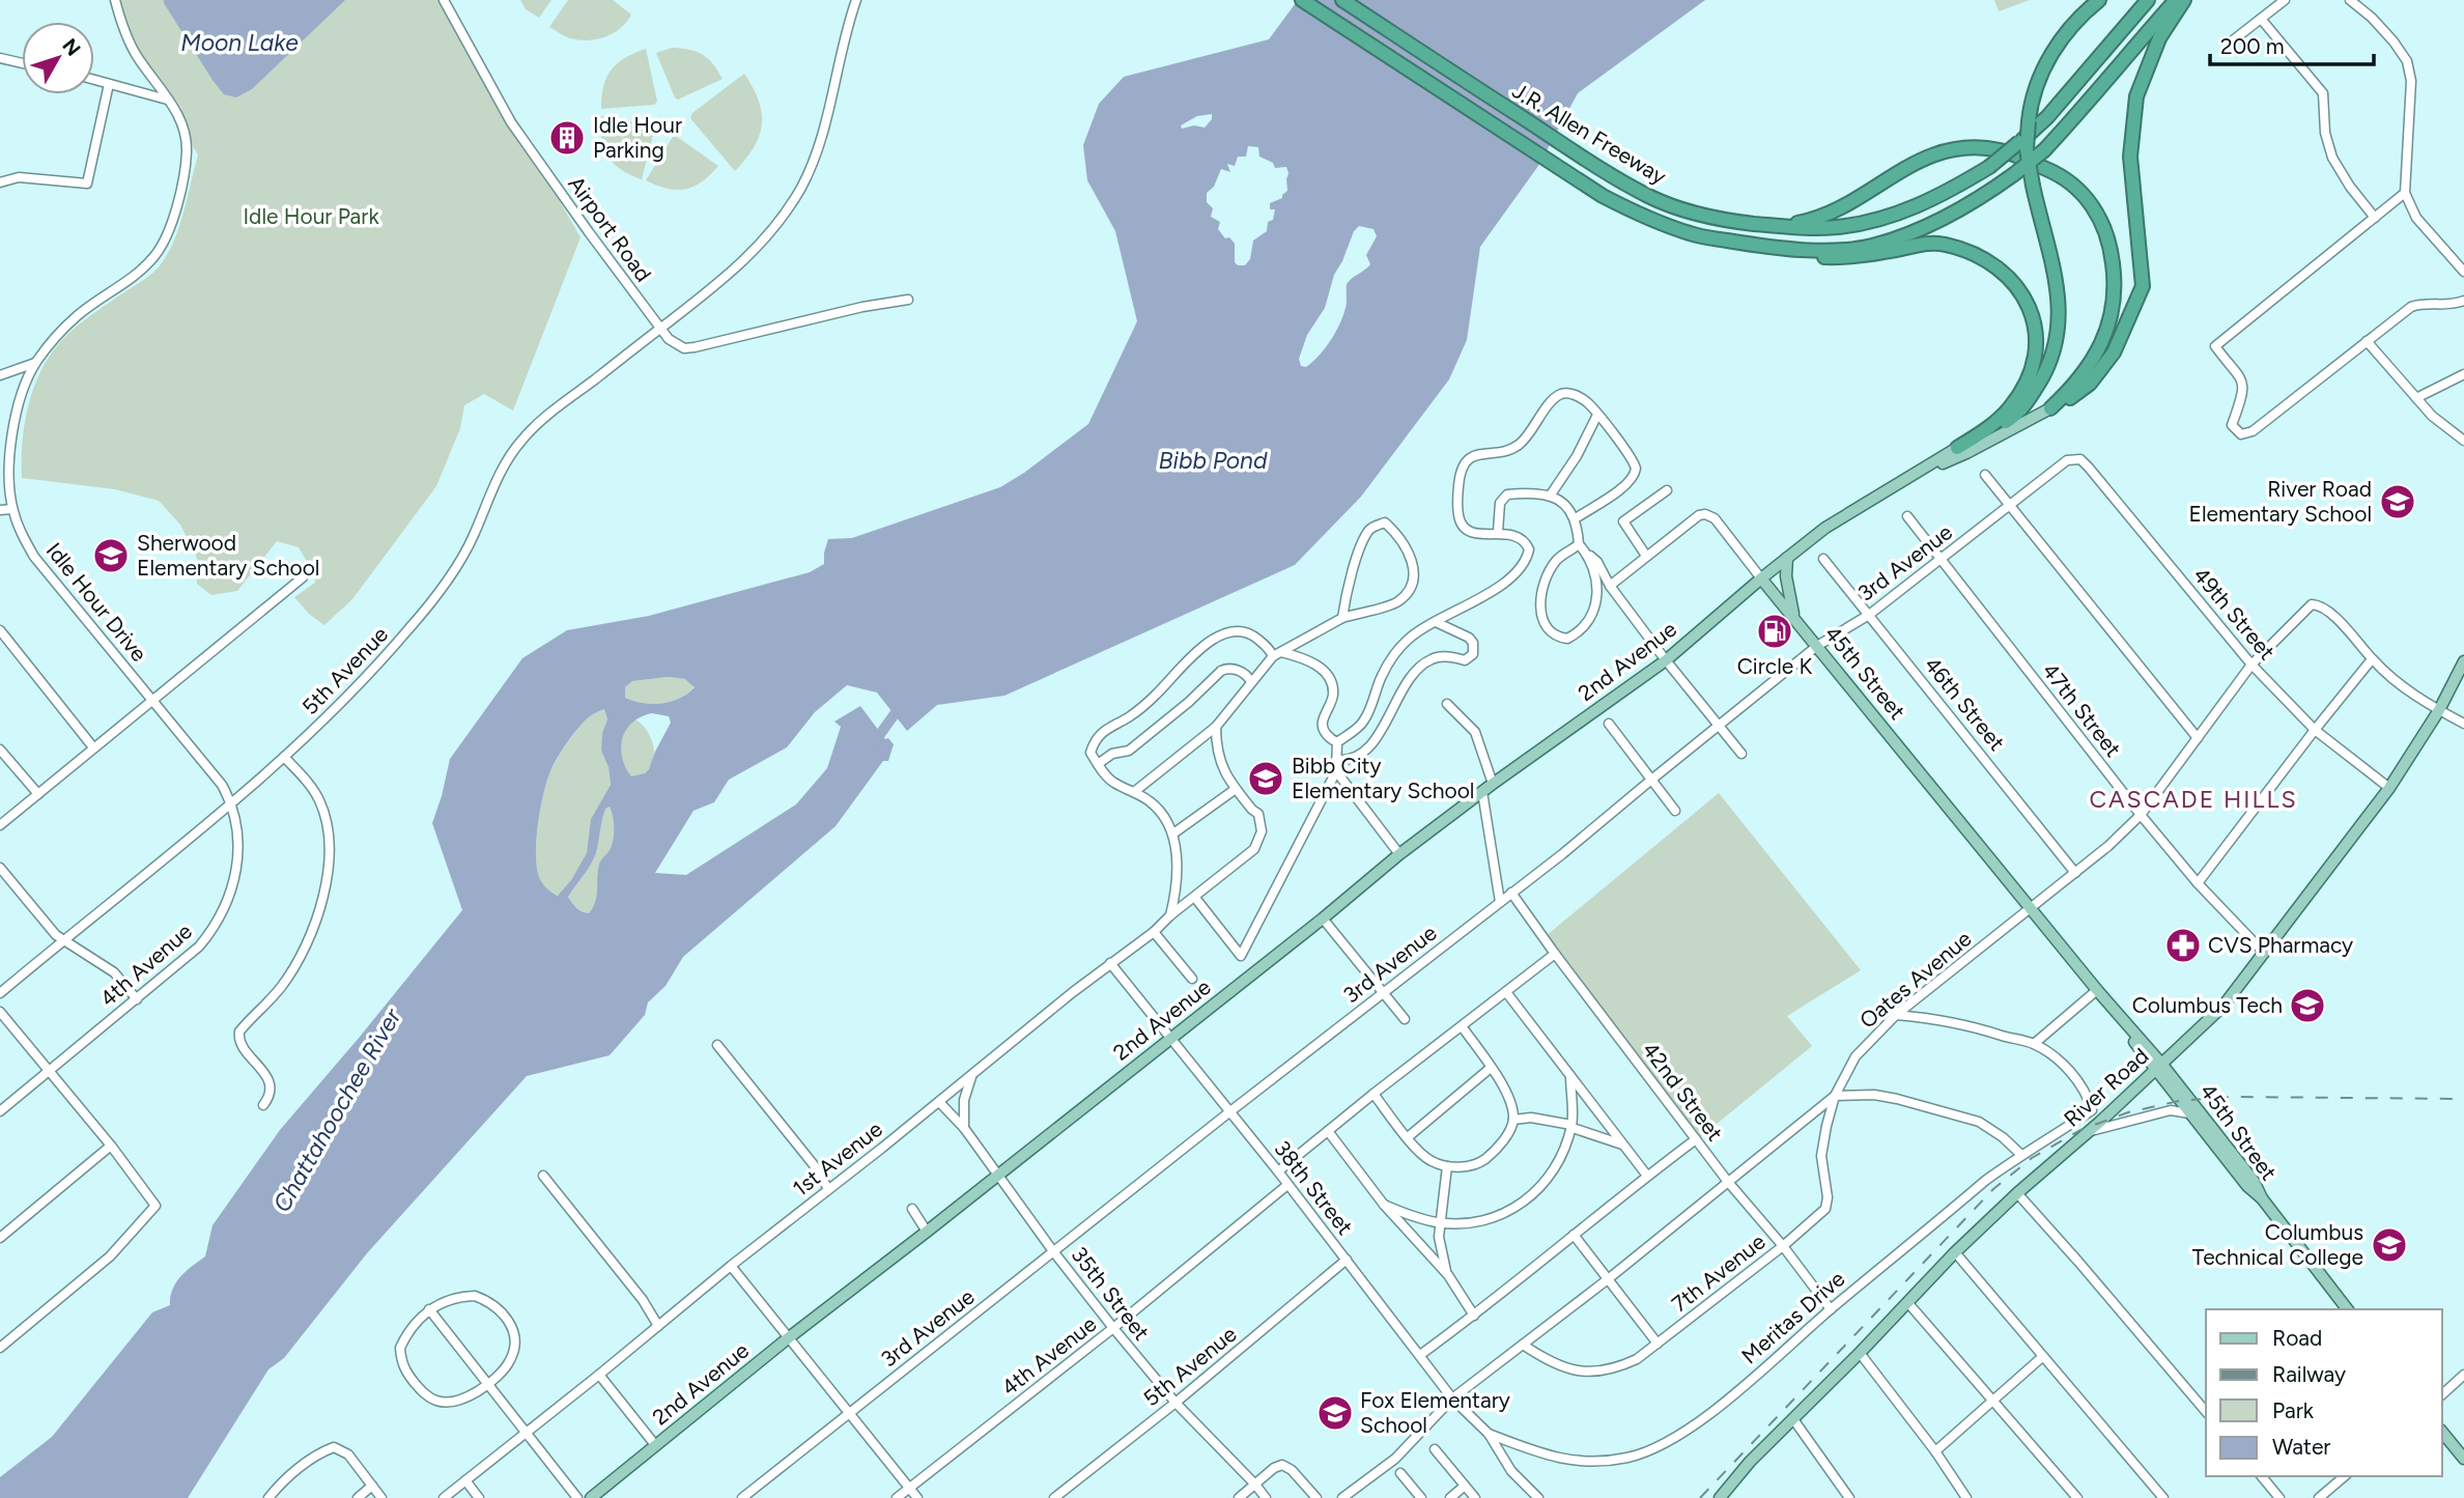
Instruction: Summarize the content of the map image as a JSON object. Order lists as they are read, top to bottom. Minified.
{"streets":{"highway":["J.R. Allen Freeway"],"main road":["2nd Avenue","45th Street","River Road"],"street":["Airport Road","3rd Avenue","Idle Hour Drive","49th Street","5th Avenue","46th Street","47th Street","4th Avenue","Oates Avenue","42nd Street","1st Avenue","38th Street","7th Avenue","35th Street","Meritas Drive"]},"crossings":[["Airport Road","5th Avenue"],["3rd Avenue","49th Street"],["3rd Avenue","45th Street"],["3rd Avenue","46th Street"],["3rd Avenue","47th Street"],["3rd Avenue","42nd Street"],["3rd Avenue","38th Street"],["3rd Avenue","35th Street"],["Idle Hour Drive","5th Avenue"],["Idle Hour Drive","4th Avenue"],["49th Street","Oates Avenue"],["49th Street","River Road"],["2nd Avenue","45th Street"],["2nd Avenue","38th Street"],["2nd Avenue","35th Street"],["5th Avenue","4th Avenue"],["5th Avenue","38th Street"],["5th Avenue","35th Street"],["45th Street","Oates Avenue"],["45th Street","River Road"],["46th Street","Oates Avenue"],["47th Street","Oates Avenue"],["47th Street","River Road"],["4th Avenue","38th Street"],["4th Avenue","35th Street"],["Oates Avenue","42nd Street"],["Oates Avenue","38th Street"],["Oates Avenue","7th Avenue"],["42nd Street","7th Avenue"],["42nd Street","Meritas Drive"],["1st Avenue","38th Street"],["1st Avenue","35th Street"],["38th Street","Meritas Drive"]],"districts":["CASCADE HILLS"],"water":["Moon Lake","Bibb Pond","Chattahoochee River"],"parks":["Idle Hour Park"],"places":{"building":["Idle Hour Parking"],"school or university":["River Road Elementary School","Sherwood Elementary School","Bibb City Elementary School","Columbus Tech","Columbus Technical College","Fox Elementary School"],"fuel station":["Circle K"],"pharmacy":["CVS Pharmacy"]},"legend":["Road","Railway","Park","Water"],"scale_bar":"200 m","north":"top right"}
